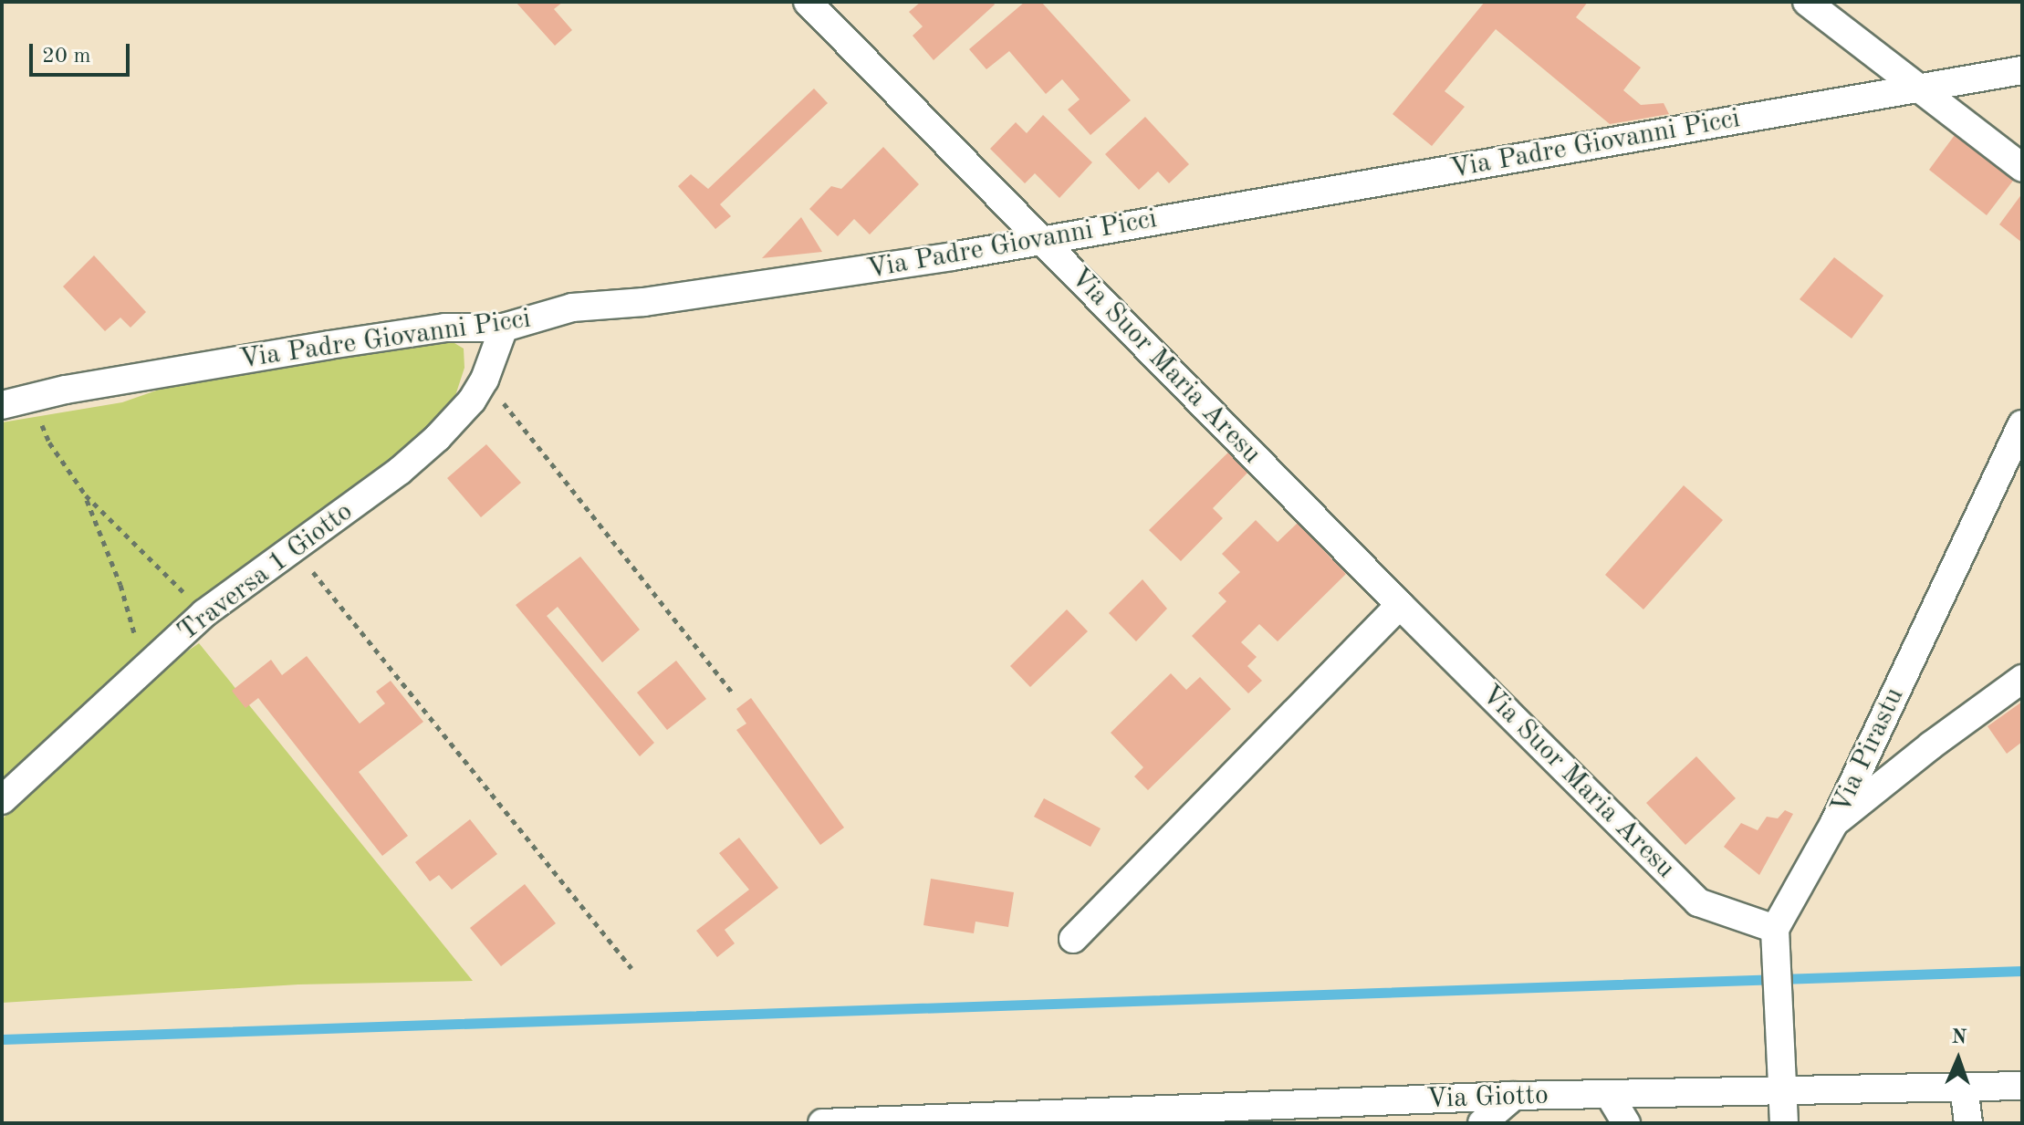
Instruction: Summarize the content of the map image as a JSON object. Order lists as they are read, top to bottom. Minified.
{"streets":{"street":["Via Padre Giovanni Picci","Via Suor Maria Aresu","Traversa 1 Giotto","Via Pirastu","Via Giotto"]},"crossings":[["Via Padre Giovanni Picci","Via Suor Maria Aresu"],["Via Padre Giovanni Picci","Traversa 1 Giotto"],["Via Suor Maria Aresu","Via Pirastu"]],"scale_bar":"20 m","north":"top"}
